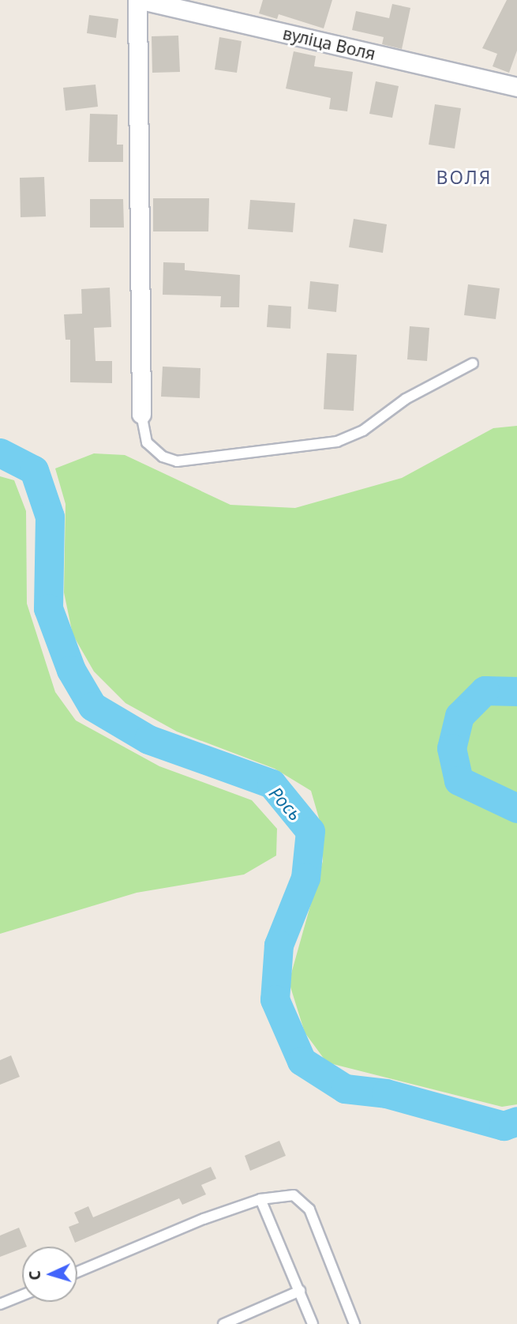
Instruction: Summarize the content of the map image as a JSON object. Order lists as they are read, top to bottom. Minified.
{"streets":{"street":["вуліца Воля"]},"districts":["ВОЛЯ"],"water":["Рось"],"north":"left"}
